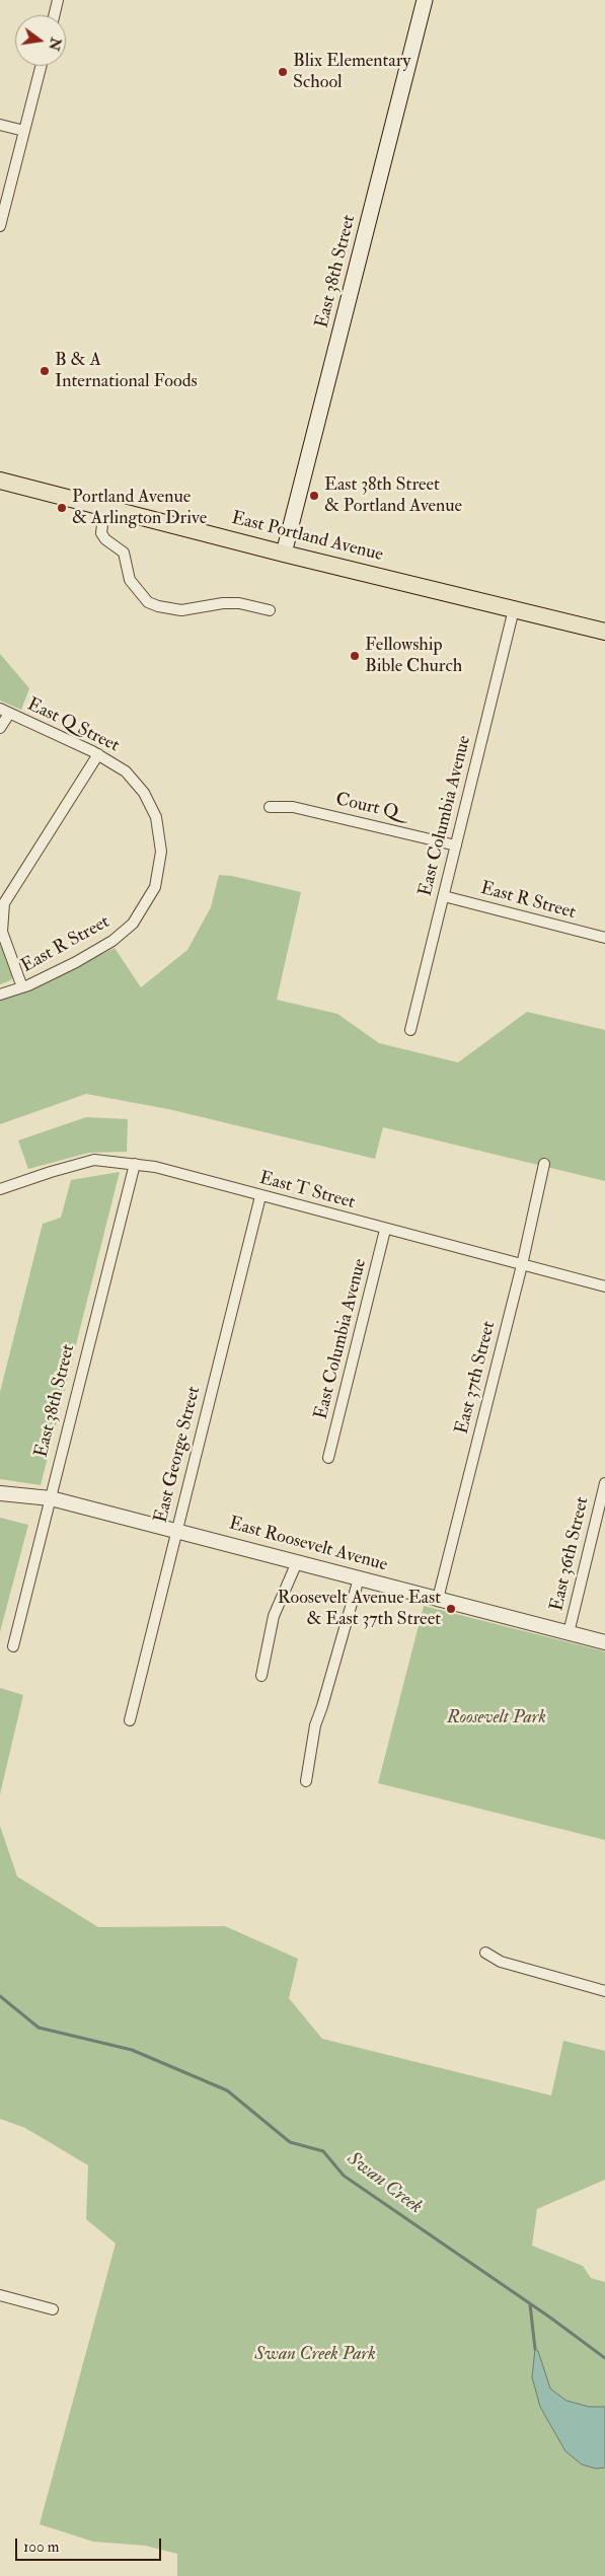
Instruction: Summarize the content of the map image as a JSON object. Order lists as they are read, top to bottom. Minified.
{"streets":{"main road":["East 38th Street","East Portland Avenue"],"street":["East Q Street","Court Q","East Columbia Avenue","East R Street","East T Street","East 37th Street","East George Street","East Roosevelt Avenue","East 36th Street"]},"crossings":[["East 38th Street","East Portland Avenue"],["East 38th Street","East T Street"],["East 38th Street","East Roosevelt Avenue"],["East Portland Avenue","East Columbia Avenue"],["East Q Street","East R Street"],["Court Q","East Columbia Avenue"],["East Columbia Avenue","East R Street"],["East Columbia Avenue","East T Street"],["East T Street","East 37th Street"],["East T Street","East George Street"],["East 37th Street","East Roosevelt Avenue"],["East George Street","East Roosevelt Avenue"],["East Roosevelt Avenue","East 36th Street"]],"water":["Swan Creek"],"parks":["Roosevelt Park","Swan Creek Park"],"places":["Blix Elementary School","B & A International Foods","East 38th Street & Portland Avenue","Portland Avenue & Arlington Drive","Fellowship Bible Church","Roosevelt Avenue East & East 37th Street"],"scale_bar":"100 m","north":"right"}
